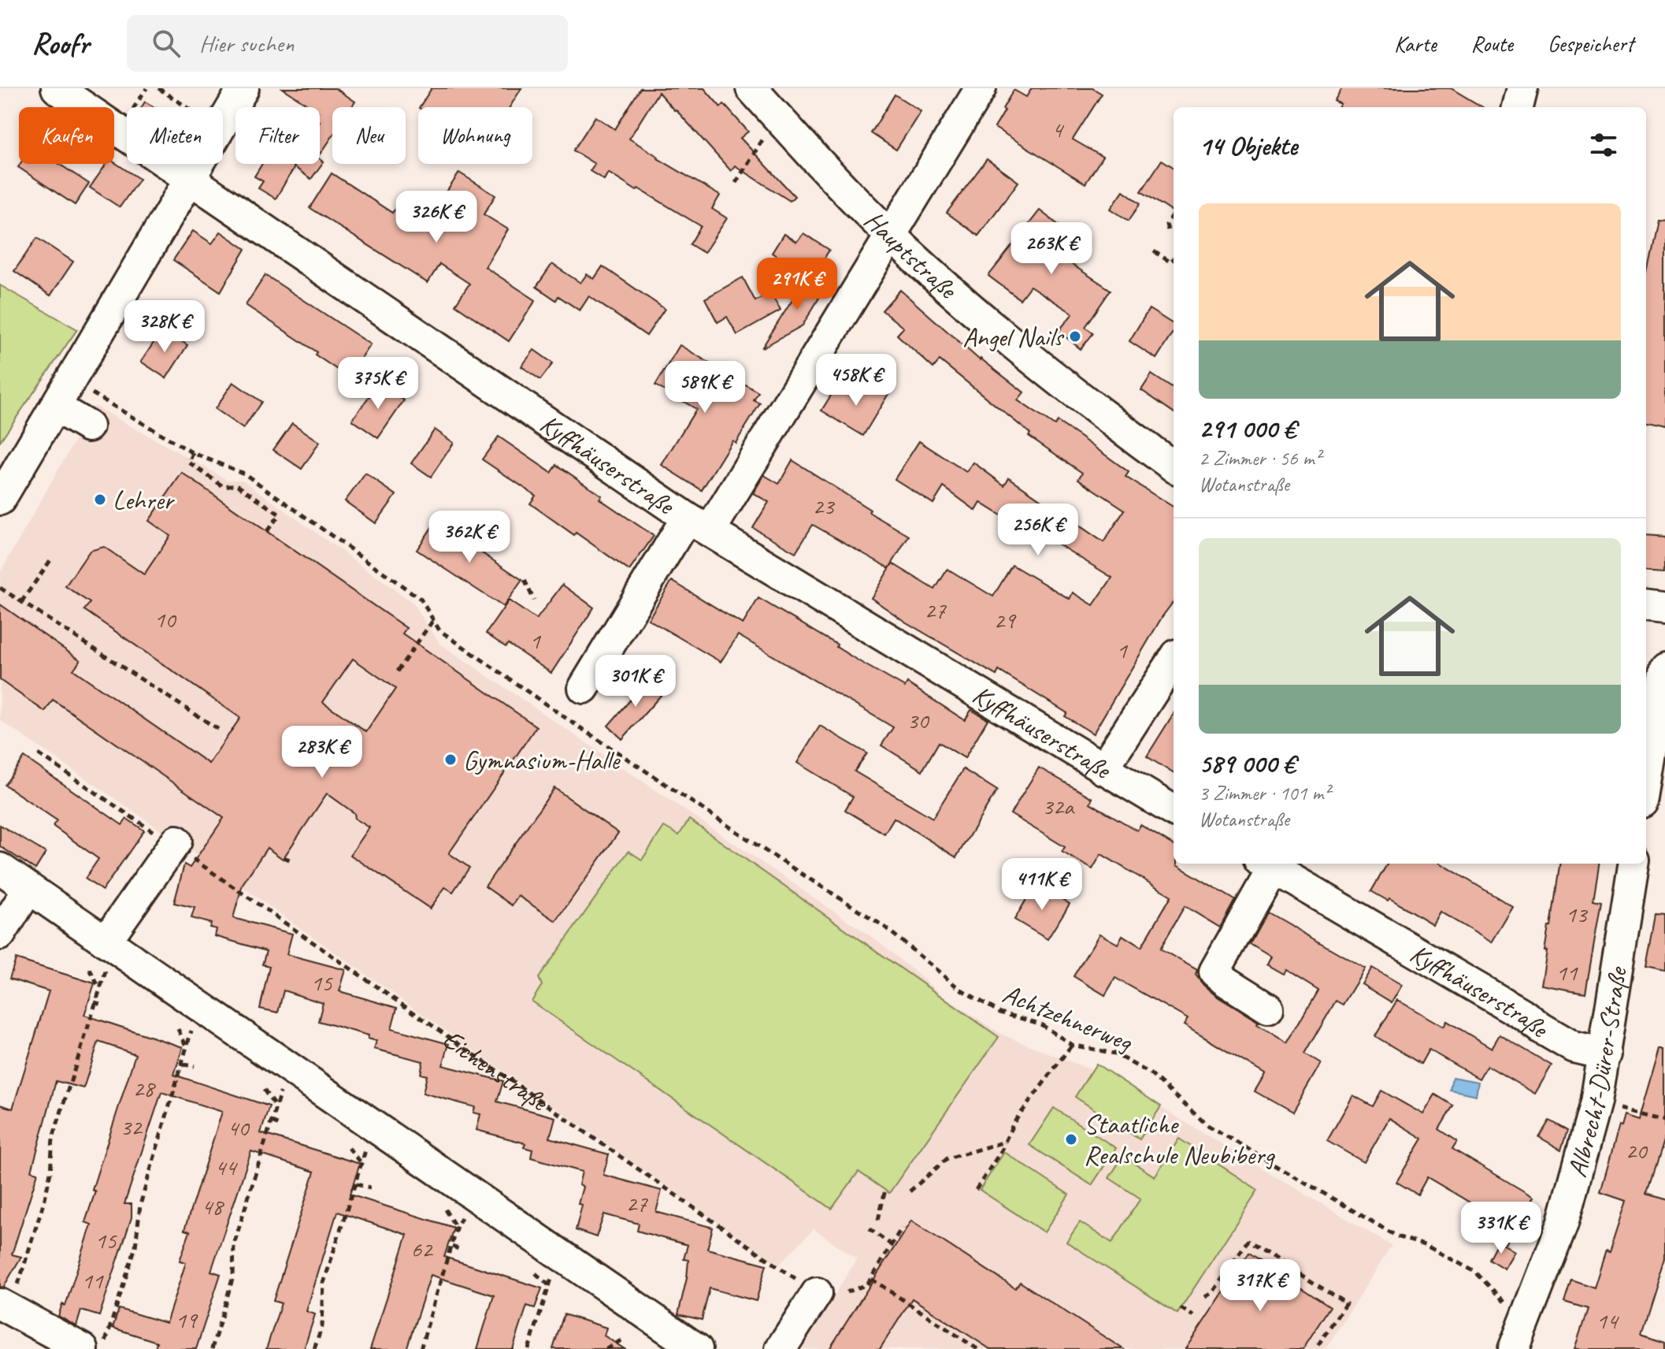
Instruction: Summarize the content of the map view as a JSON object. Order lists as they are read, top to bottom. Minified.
{"streets":{"street":["Hauptstraße","Kyffhäuserstraße","Albrecht-Dürer-Straße"],"path":["Achtzehnerweg","Eichenstraße"]},"crossings":[["Kyffhäuserstraße","Albrecht-Dürer-Straße"],["Achtzehnerweg","Albrecht-Dürer-Straße"]],"places":["Angel Nails","Lehrer","Gymnasium-Halle","Staatliche Realschule Neubiberg"],"house_numbers":["4","23","27","10","29","1","1","30","32a","13","11","15","28","32","40","20","44","27","48","15","62","11","19","14"],"page":{"header":"Roofr","search":"Hier suchen","nav":["Karte","Route","Gespeichert"],"chip":["Kaufen","Mieten","Filter","Neu","Wohnung"],"heading":"14 Objekte","list":[{"name":"291 000 €","note":"2 Zimmer · 56 m² · Wotanstraße"},{"name":"589 000 €","note":"3 Zimmer · 101 m² · Wotanstraße"}],"price":["326K €","263K €","291K €","328K €","458K €","375K €","589K €","256K €","362K €","301K €","283K €","411K €","331K €","317K €"]}}
